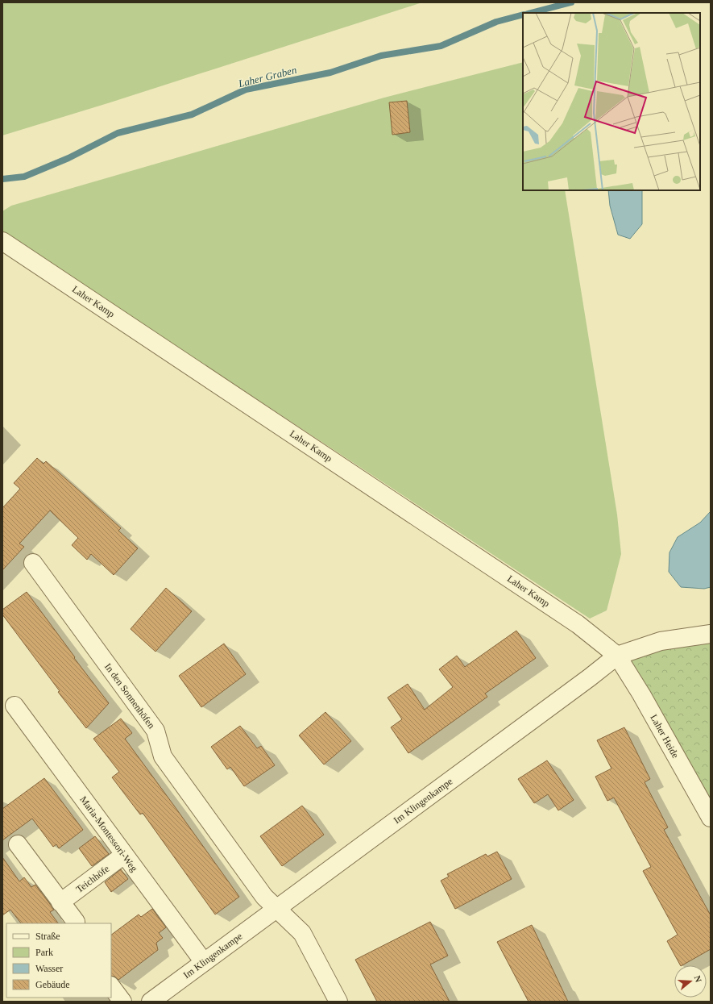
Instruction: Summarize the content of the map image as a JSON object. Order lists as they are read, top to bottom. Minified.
{"streets":{"street":["Laher Kamp","In den Sonnenhöfen","Laher Heide","Im Klingenkampe","Maria-Montessori-Weg","Teichhöfe"]},"crossings":[["Laher Kamp","Laher Heide"],["Laher Kamp","Im Klingenkampe"],["In den Sonnenhöfen","Im Klingenkampe"],["Laher Heide","Im Klingenkampe"],["Im Klingenkampe","Maria-Montessori-Weg"],["Maria-Montessori-Weg","Teichhöfe"]],"water":["Laher Graben"],"legend":["Straße","Park","Wasser","Gebäude"],"north":"right"}
